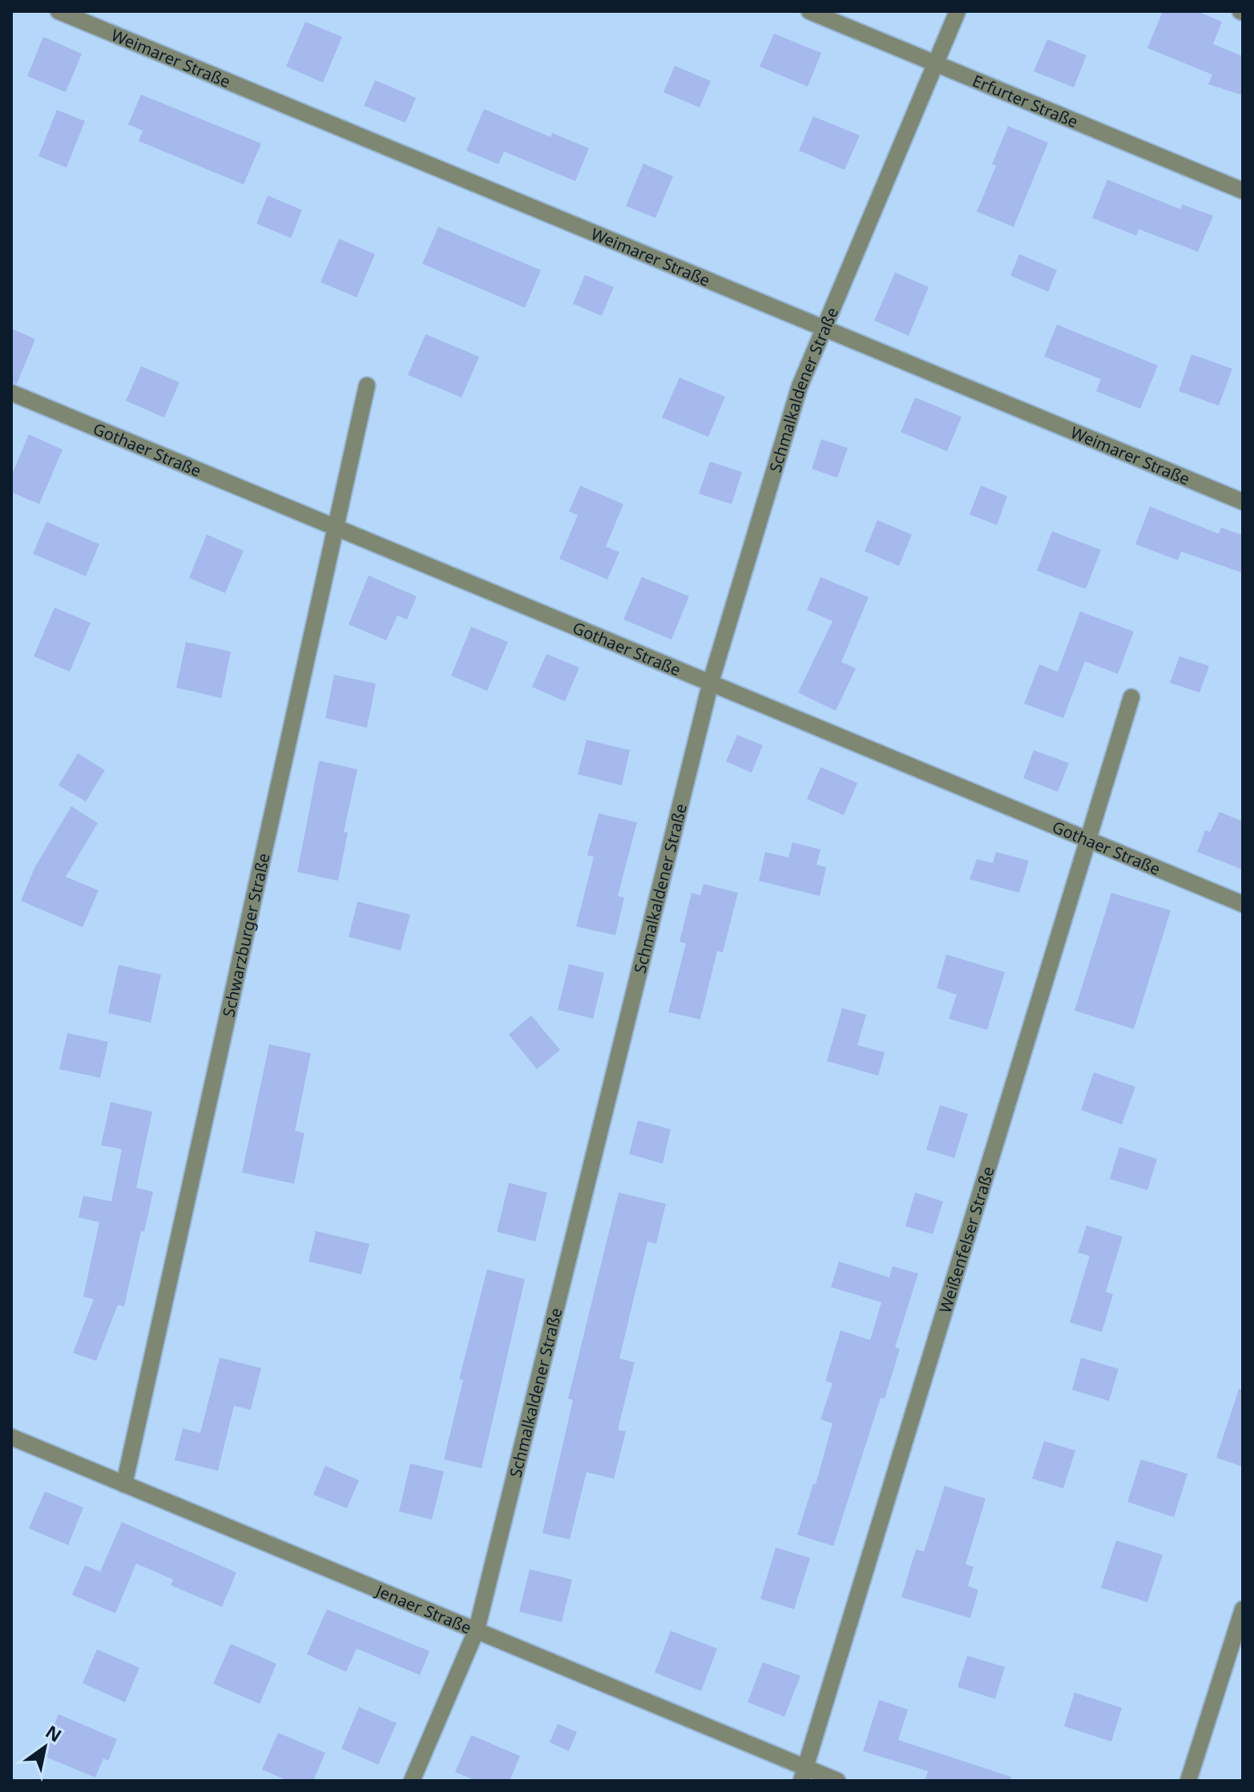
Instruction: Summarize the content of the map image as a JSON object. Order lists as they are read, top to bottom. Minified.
{"streets":{"street":["Weimarer Straße","Erfurter Straße","Schmalkaldener Straße","Gothaer Straße","Schwarzburger Straße","Weißenfelser Straße","Jenaer Straße"]},"crossings":[["Weimarer Straße","Schmalkaldener Straße"],["Erfurter Straße","Schmalkaldener Straße"],["Schmalkaldener Straße","Gothaer Straße"],["Schmalkaldener Straße","Jenaer Straße"],["Gothaer Straße","Schwarzburger Straße"],["Gothaer Straße","Weißenfelser Straße"],["Schwarzburger Straße","Jenaer Straße"],["Weißenfelser Straße","Jenaer Straße"]],"north":"top right"}
